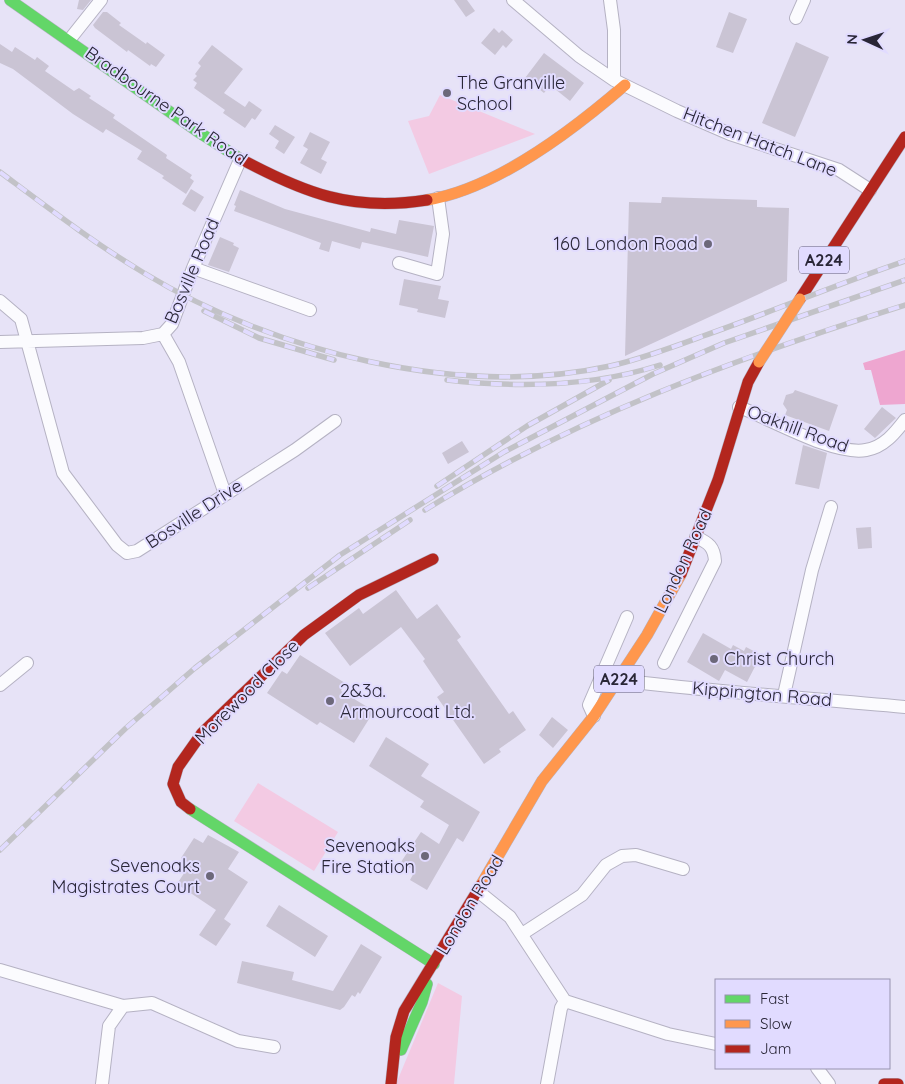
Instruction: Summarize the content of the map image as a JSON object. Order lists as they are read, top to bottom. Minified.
{"streets":{"street":["Bradbourne Park Road","Hitchen Hatch Lane","A224","Bosville Road","Oakhill Road","Bosville Drive","London Road","Morewood Close","Kippington Road"]},"crossings":[["Bradbourne Park Road","Hitchen Hatch Lane"],["Bradbourne Park Road","Bosville Road"],["Hitchen Hatch Lane","London Road"],["Bosville Road","Bosville Drive"],["Oakhill Road","London Road"],["London Road","Morewood Close"],["London Road","Kippington Road"]],"places":["The Granville School","160 London Road","Christ Church","2&3a. Armourcoat Ltd.","Sevenoaks Fire Station","Sevenoaks Magistrates Court"],"legend":["Fast","Slow","Jam"],"north":"left"}
